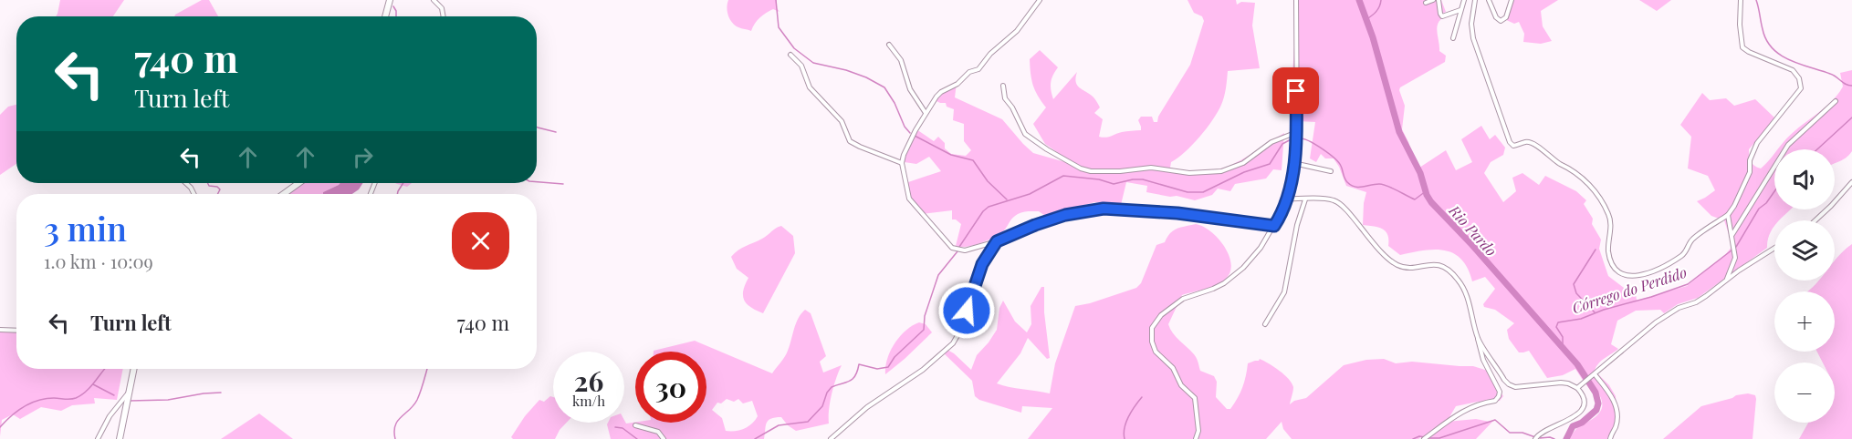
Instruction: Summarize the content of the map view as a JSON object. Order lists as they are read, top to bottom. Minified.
{"water":["Rio Pardo","Córrego do Perdido"],"page":{"turn":["740 m","Turn left"],"map_buttons":["+","−"],"heading":["3 min","1.0 km · 10:09"],"list":[{"name":"Turn left","value":"740 m"}],"speed":"26 km/h","limit":"30"}}
